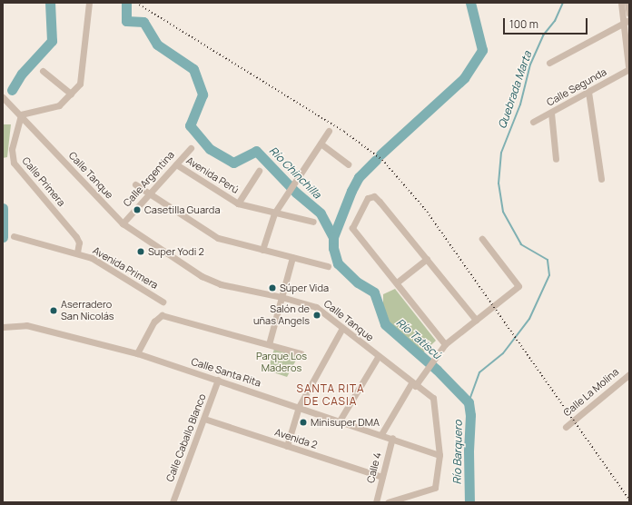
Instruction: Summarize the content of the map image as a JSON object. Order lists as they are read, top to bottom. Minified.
{"streets":{"street":["Calle Segunda","Calle Tanque","Avenida Perú","Calle Argentina","Calle Primera","Avenida Primera","Calle Santa Rita","Calle La Molina","Calle Caballo Blanco","Avenida 2","Calle 4"]},"crossings":[["Calle Tanque","Calle Argentina"],["Calle Tanque","Calle Primera"],["Calle Tanque","Calle Santa Rita"],["Avenida Perú","Calle Argentina"],["Calle Primera","Avenida Primera"],["Calle Santa Rita","Calle Caballo Blanco"],["Calle Santa Rita","Calle 4"],["Calle Caballo Blanco","Avenida 2"],["Avenida 2","Calle 4"]],"districts":["SANTA RITA DE CASIA"],"water":["Quebrada Marta","Río Chinchilla","Río Tatiscú","Río Barquero"],"parks":["Parque Los Maderos"],"places":["Casetilla Guarda","Super Yodi 2","Súper Vida","Aserradero San Nicolás","Salón de uñas Angels","Minisuper DMA"],"scale_bar":"100 m"}
